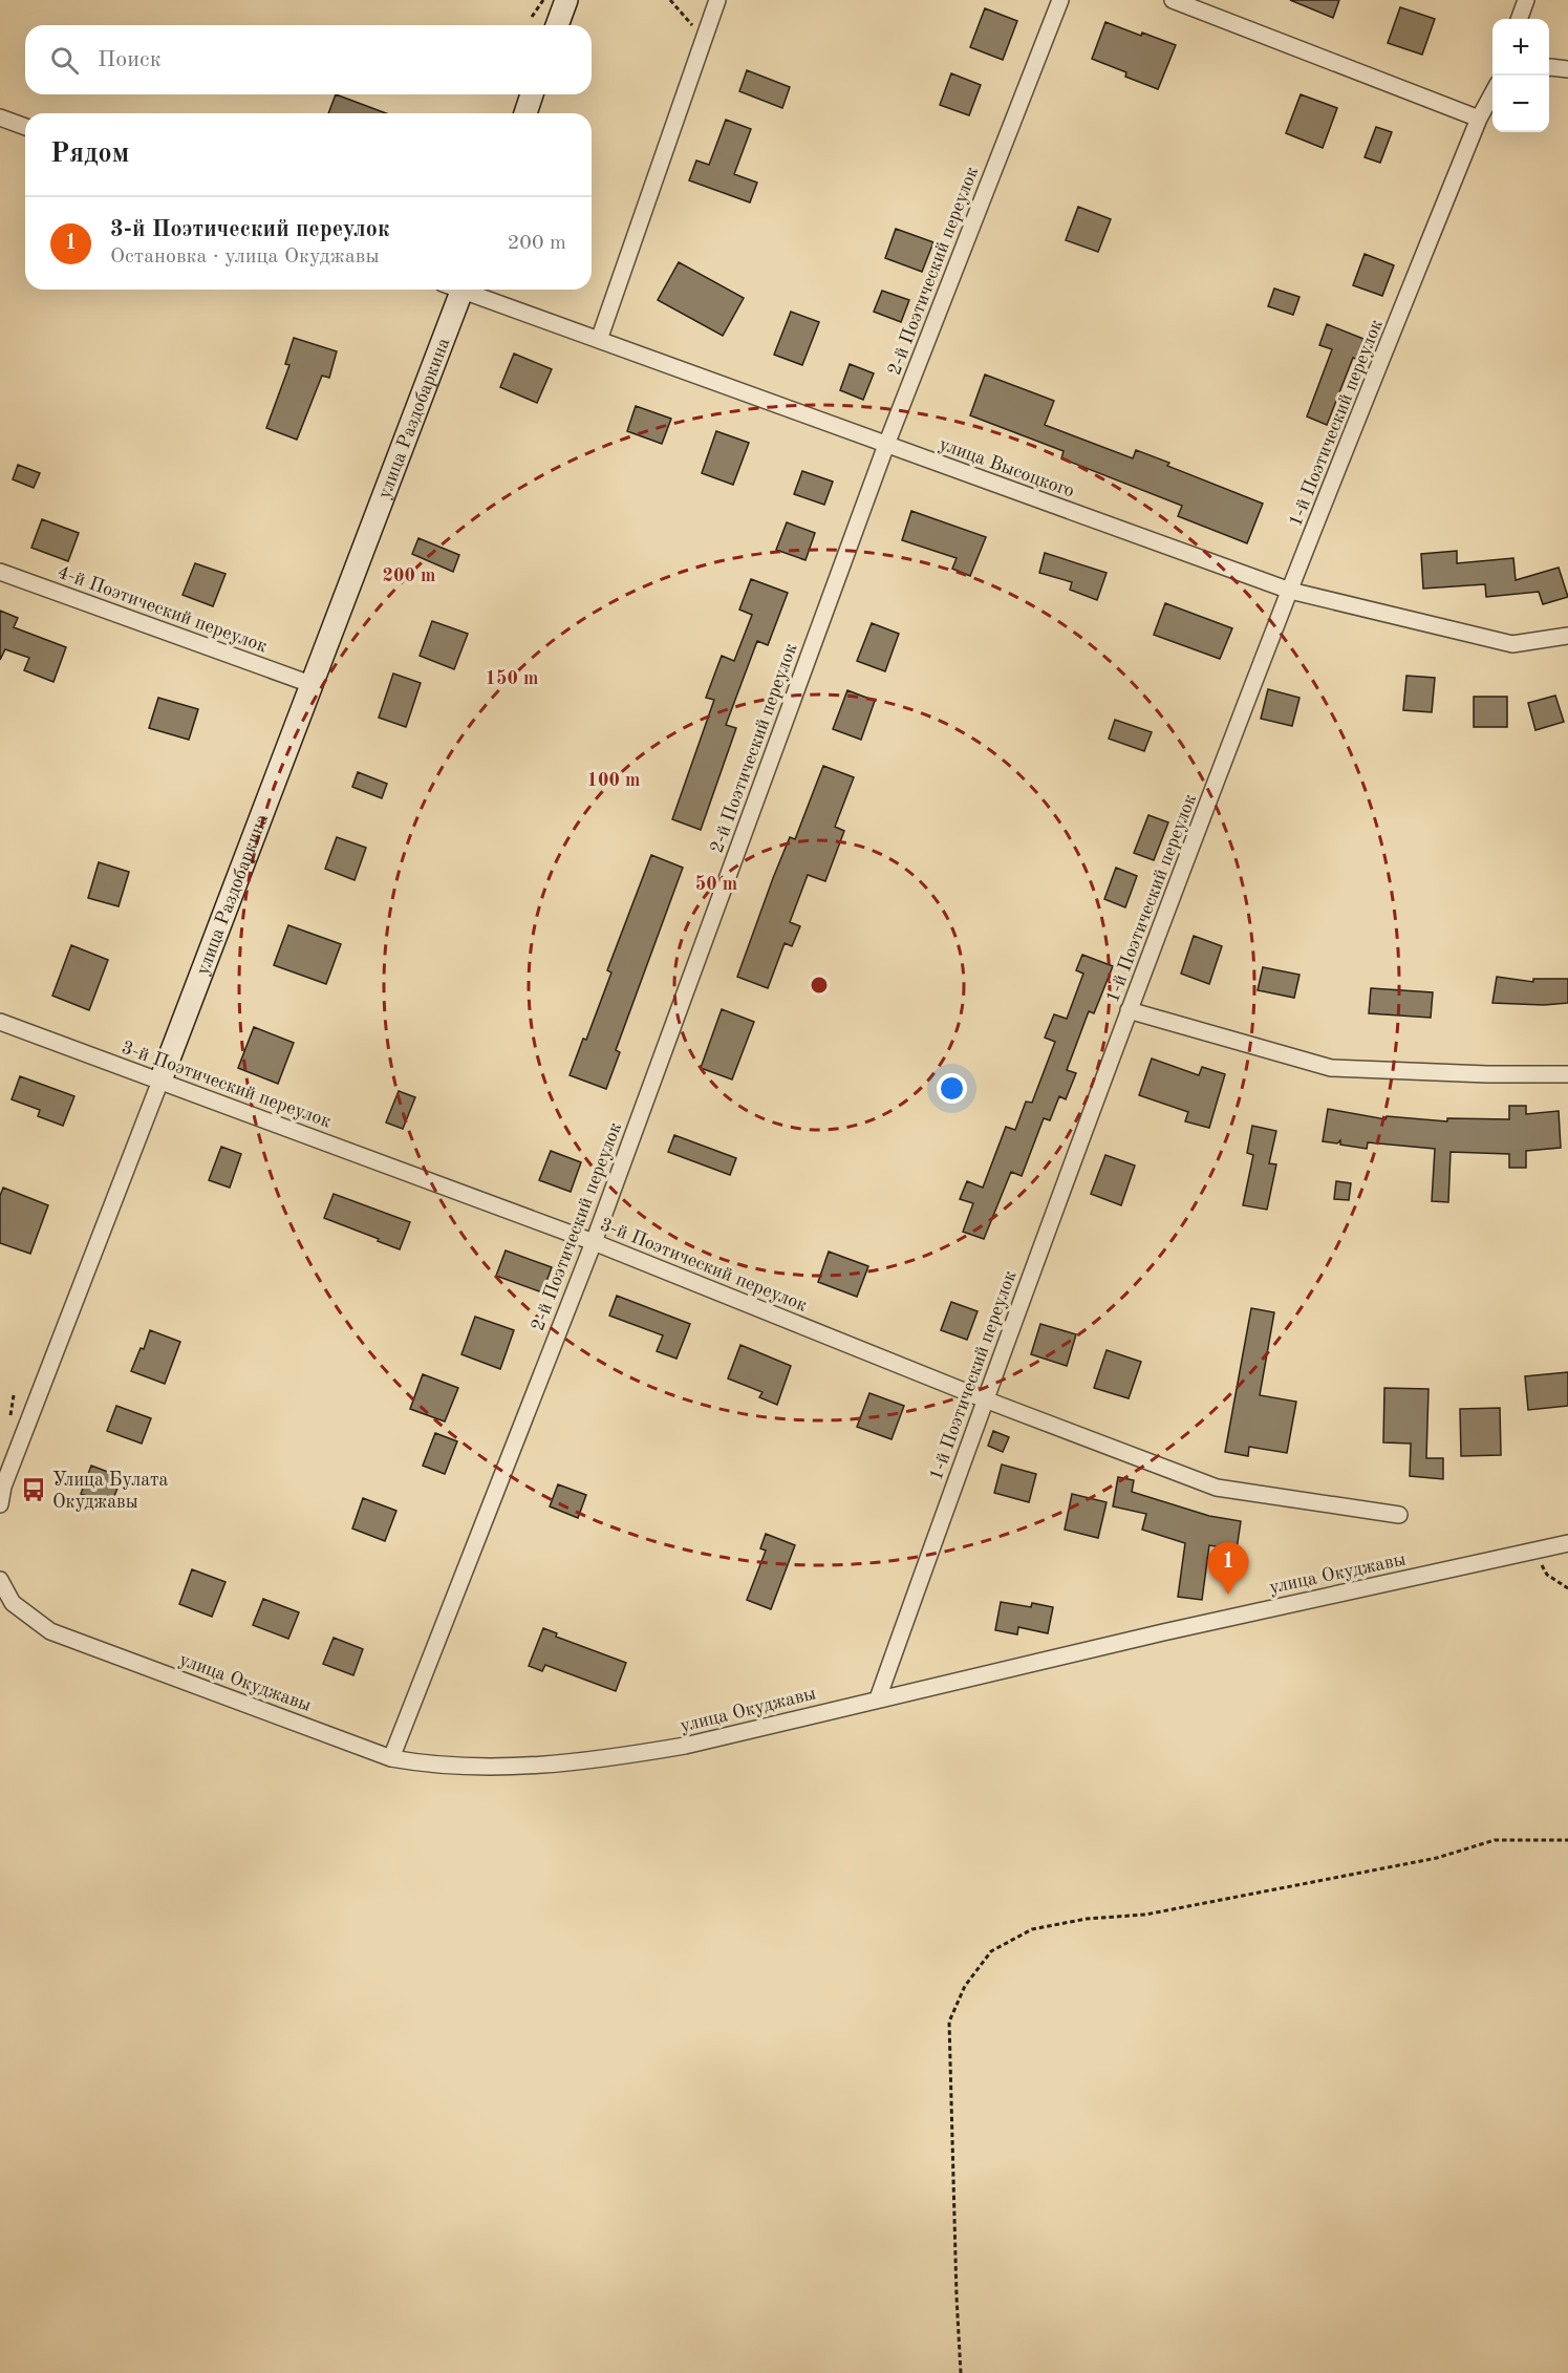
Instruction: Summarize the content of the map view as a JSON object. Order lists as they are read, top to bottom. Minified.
{"streets":{"street":["2-й Поэтический переулок","улица Раздобаркина","1-й Поэтический переулок","улица Высоцкого","4-й Поэтический переулок","3-й Поэтический переулок","улица Окуджавы"]},"crossings":[["2-й Поэтический переулок","улица Высоцкого"],["2-й Поэтический переулок","3-й Поэтический переулок"],["2-й Поэтический переулок","улица Окуджавы"],["улица Раздобаркина","4-й Поэтический переулок"],["улица Раздобаркина","3-й Поэтический переулок"],["1-й Поэтический переулок","улица Высоцкого"],["1-й Поэтический переулок","3-й Поэтический переулок"],["1-й Поэтический переулок","улица Окуджавы"]],"places":{"bus stop":["Улица Булата Окуджавы"]},"page":{"map_buttons":["+","−"],"search":"Поиск","heading":"Рядом","list":[{"mark":"1","name":"3-й Поэтический переулок","note":"Остановка · улица Окуджавы","value":"200 m"}],"pins":"1"},"rings":["200 m","150 m","100 m","50 m"]}
